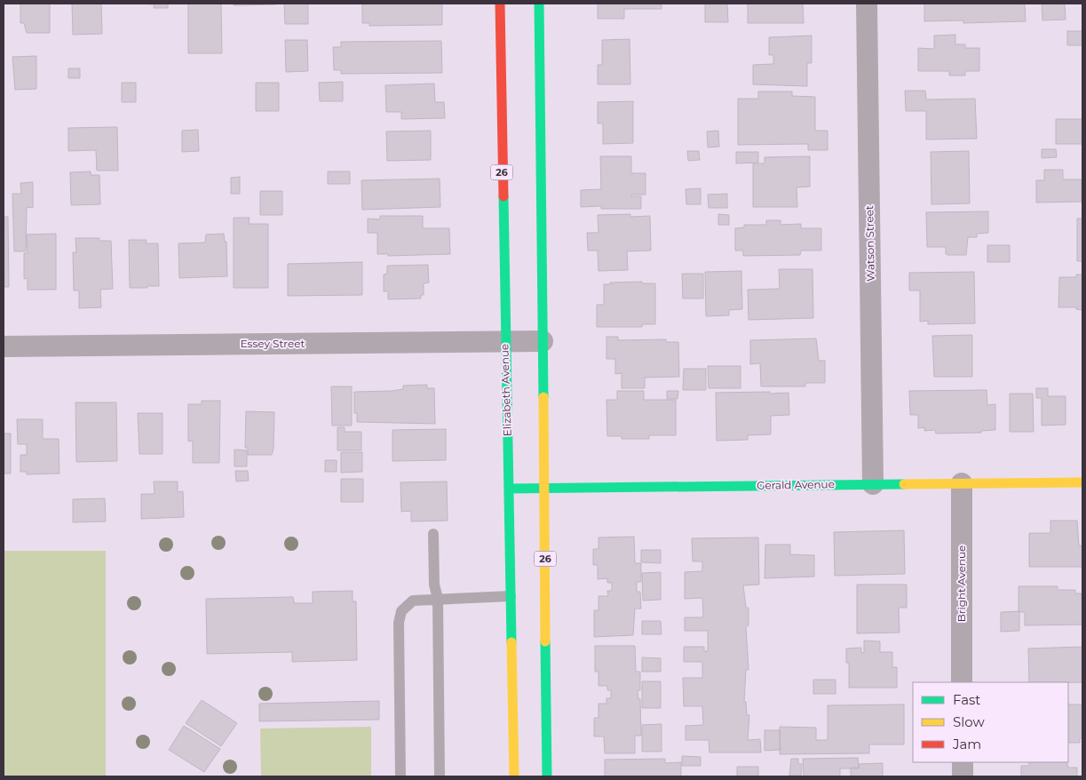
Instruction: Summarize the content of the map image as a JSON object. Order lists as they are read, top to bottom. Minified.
{"streets":{"main road":["26","Elizabeth Avenue","Gerald Avenue"],"street":["Watson Street","Essey Street","Bright Avenue"]},"crossings":[["26","Essey Street"],["26","Gerald Avenue"],["Watson Street","Gerald Avenue"],["Essey Street","Elizabeth Avenue"],["Elizabeth Avenue","Gerald Avenue"],["Gerald Avenue","Bright Avenue"]],"legend":["Fast","Slow","Jam"]}
